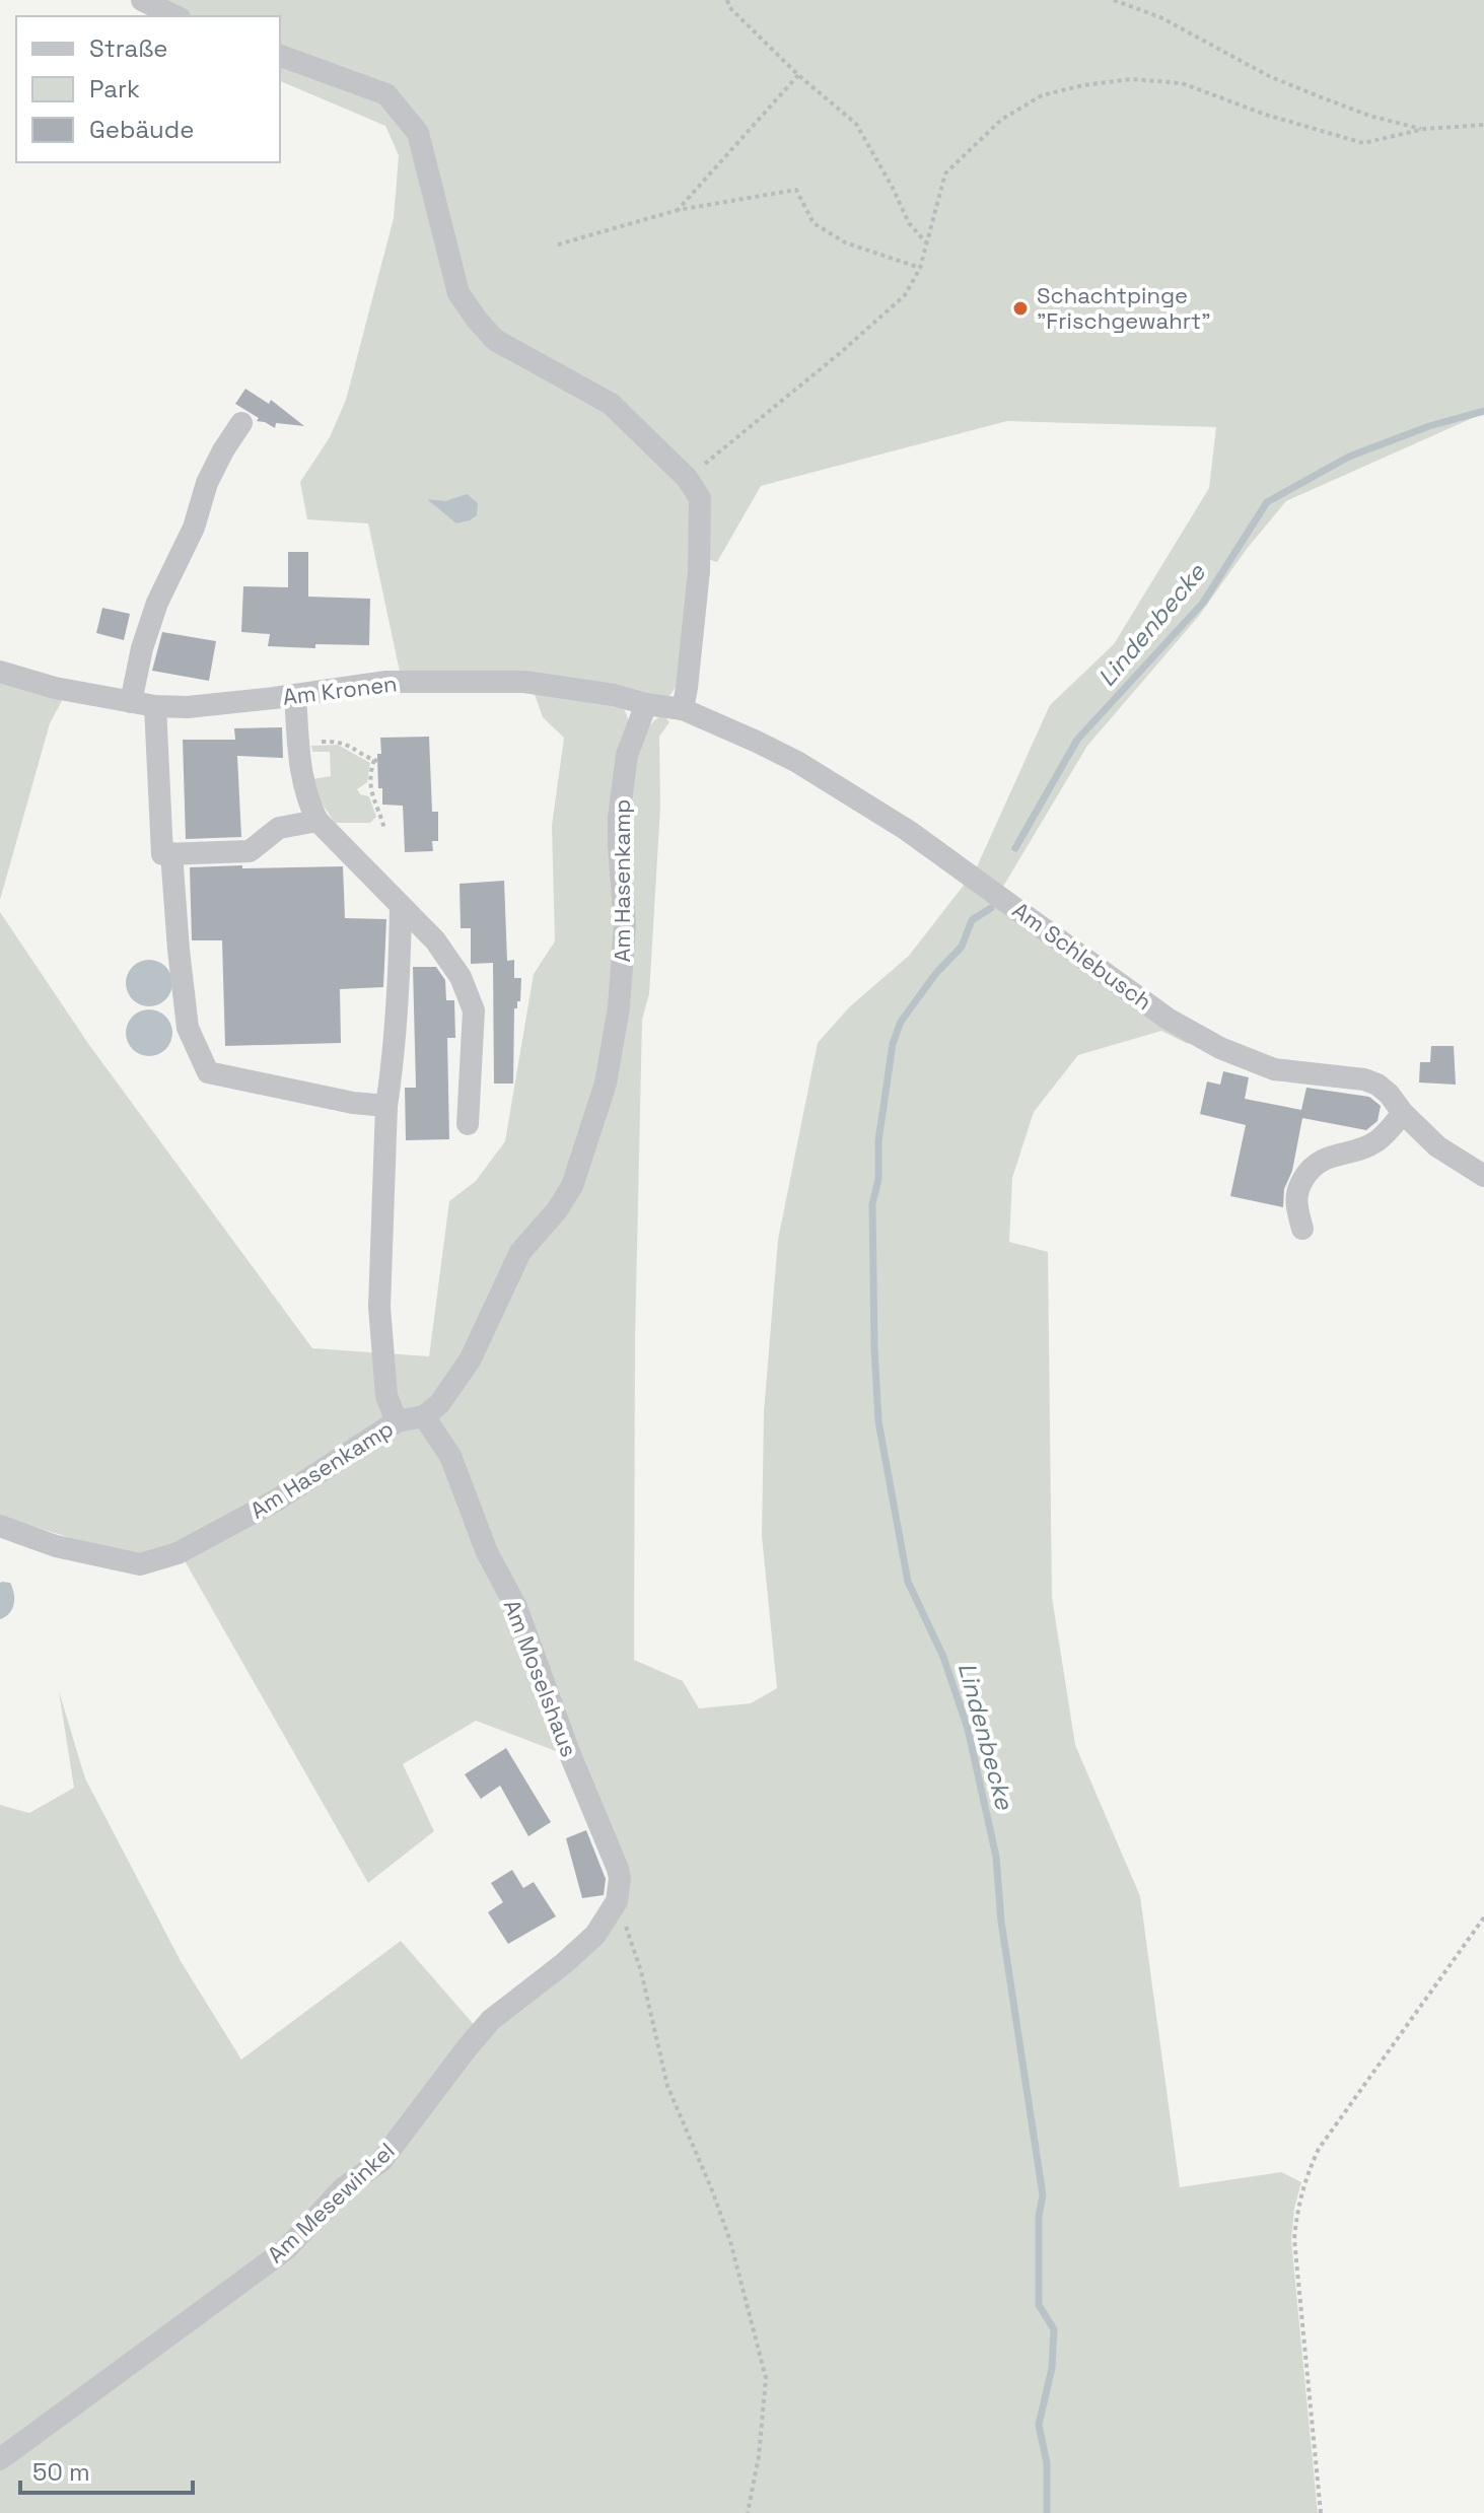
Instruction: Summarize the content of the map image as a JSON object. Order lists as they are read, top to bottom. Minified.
{"streets":{"street":["Am Kronen","Am Hasenkamp","Am Schlebusch","Am Moselshaus","Am Mesewinkel"]},"crossings":[["Am Kronen","Am Hasenkamp"],["Am Kronen","Am Schlebusch"],["Am Hasenkamp","Am Moselshaus"],["Am Moselshaus","Am Mesewinkel"]],"water":["Lindenbecke"],"places":["Schachtpinge \"Frischgewahrt\""],"legend":["Straße","Park","Gebäude"],"scale_bar":"50 m"}
